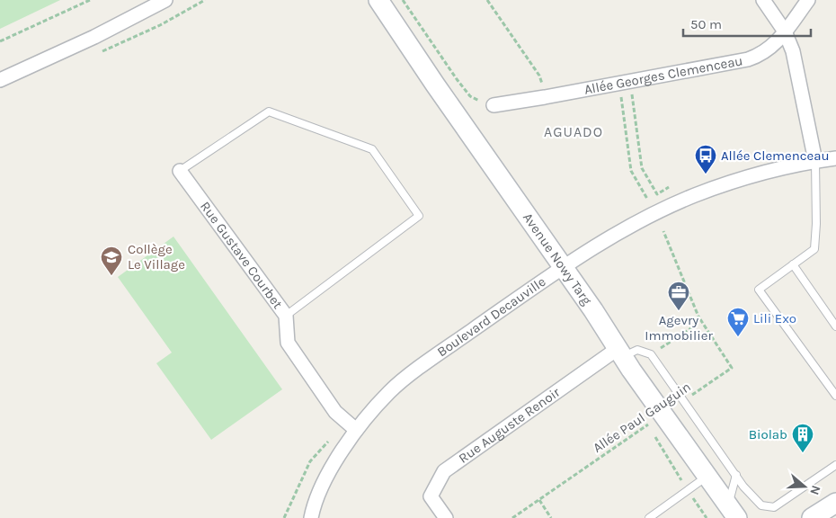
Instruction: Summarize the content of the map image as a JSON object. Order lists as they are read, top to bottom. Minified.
{"streets":{"street":["Allée Georges Clemenceau","Rue Gustave Courbet","Avenue Nowy Targ","Boulevard Decauville","Rue Auguste Renoir"],"path":["Allée Paul Gauguin"]},"crossings":[["Rue Gustave Courbet","Boulevard Decauville"],["Avenue Nowy Targ","Boulevard Decauville"],["Avenue Nowy Targ","Allée Paul Gauguin"],["Avenue Nowy Targ","Rue Auguste Renoir"]],"districts":["AGUADO"],"places":{"bus stop":["Allée Clemenceau"],"school or university":["Collège Le Village"],"office":["Agevry Immobilier"],"supermarket":["Lili Exo"],"building":["Biolab"]},"scale_bar":"50 m","north":"right"}
